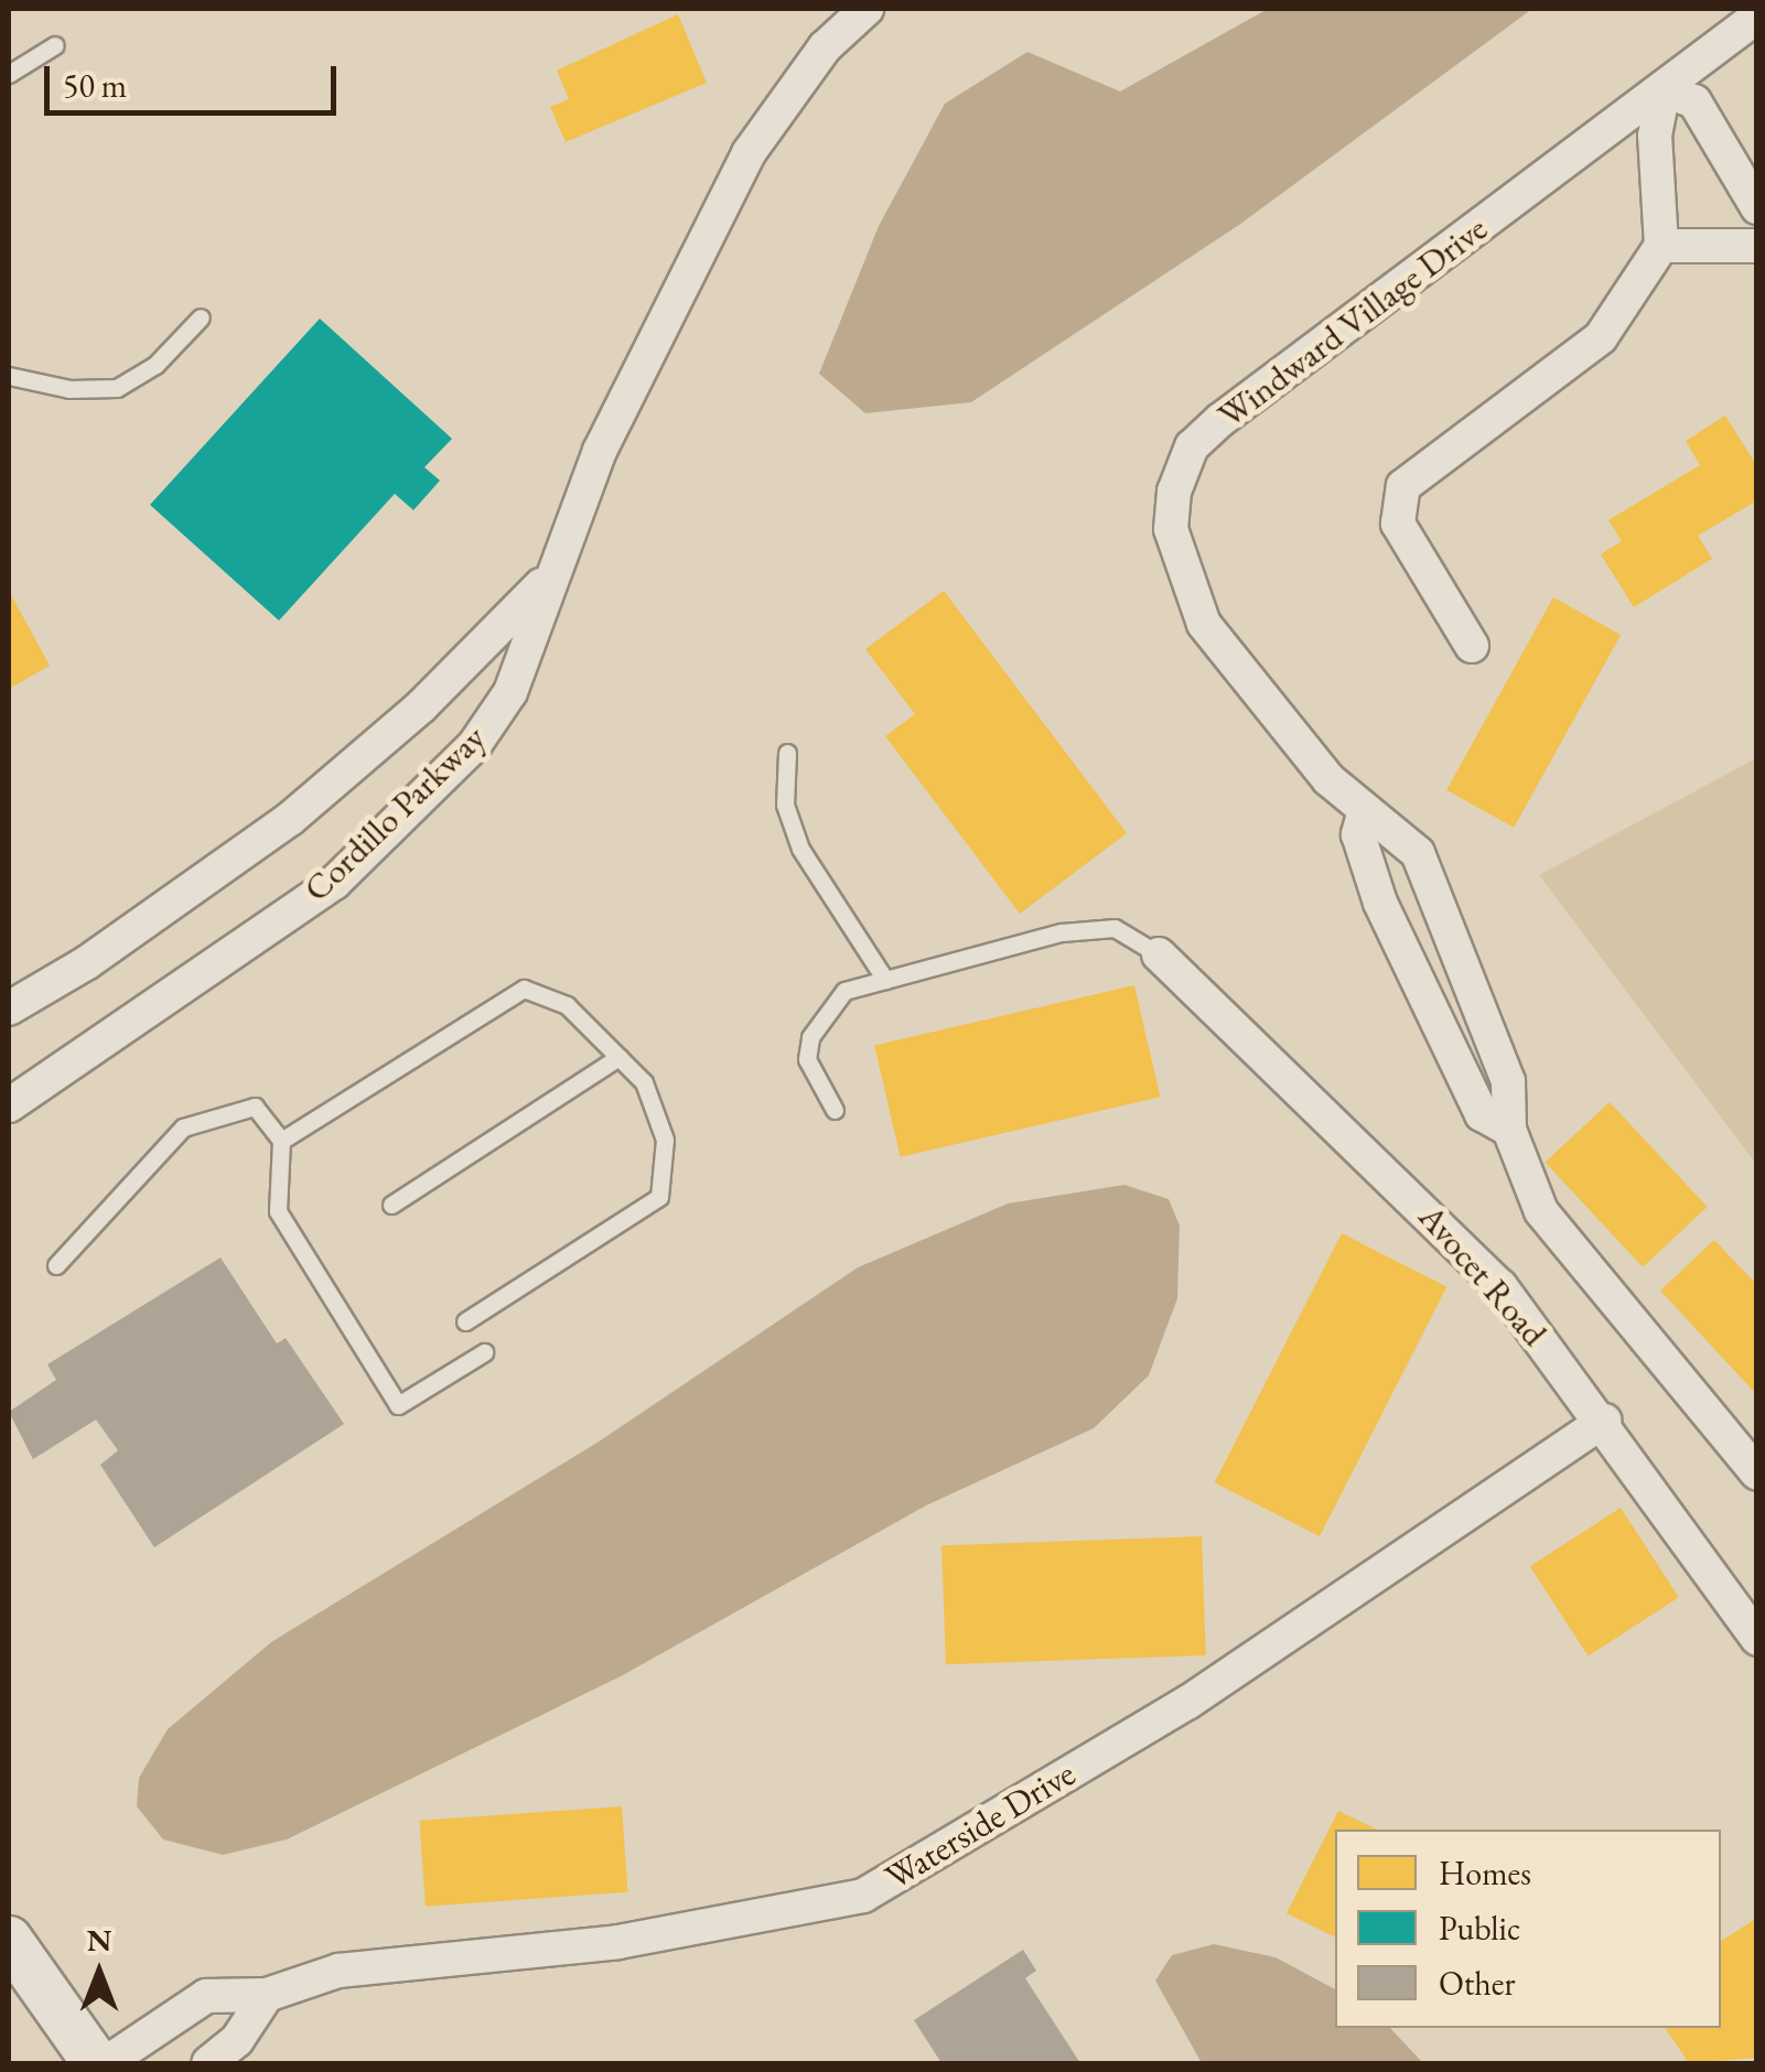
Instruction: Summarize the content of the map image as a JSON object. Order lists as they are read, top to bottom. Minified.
{"streets":{"street":["Windward Village Drive","Cordillo Parkway","Avocet Road","Waterside Drive"]},"crossings":[["Avocet Road","Waterside Drive"]],"legend":["Homes","Public","Other"],"scale_bar":"50 m","north":"top"}
